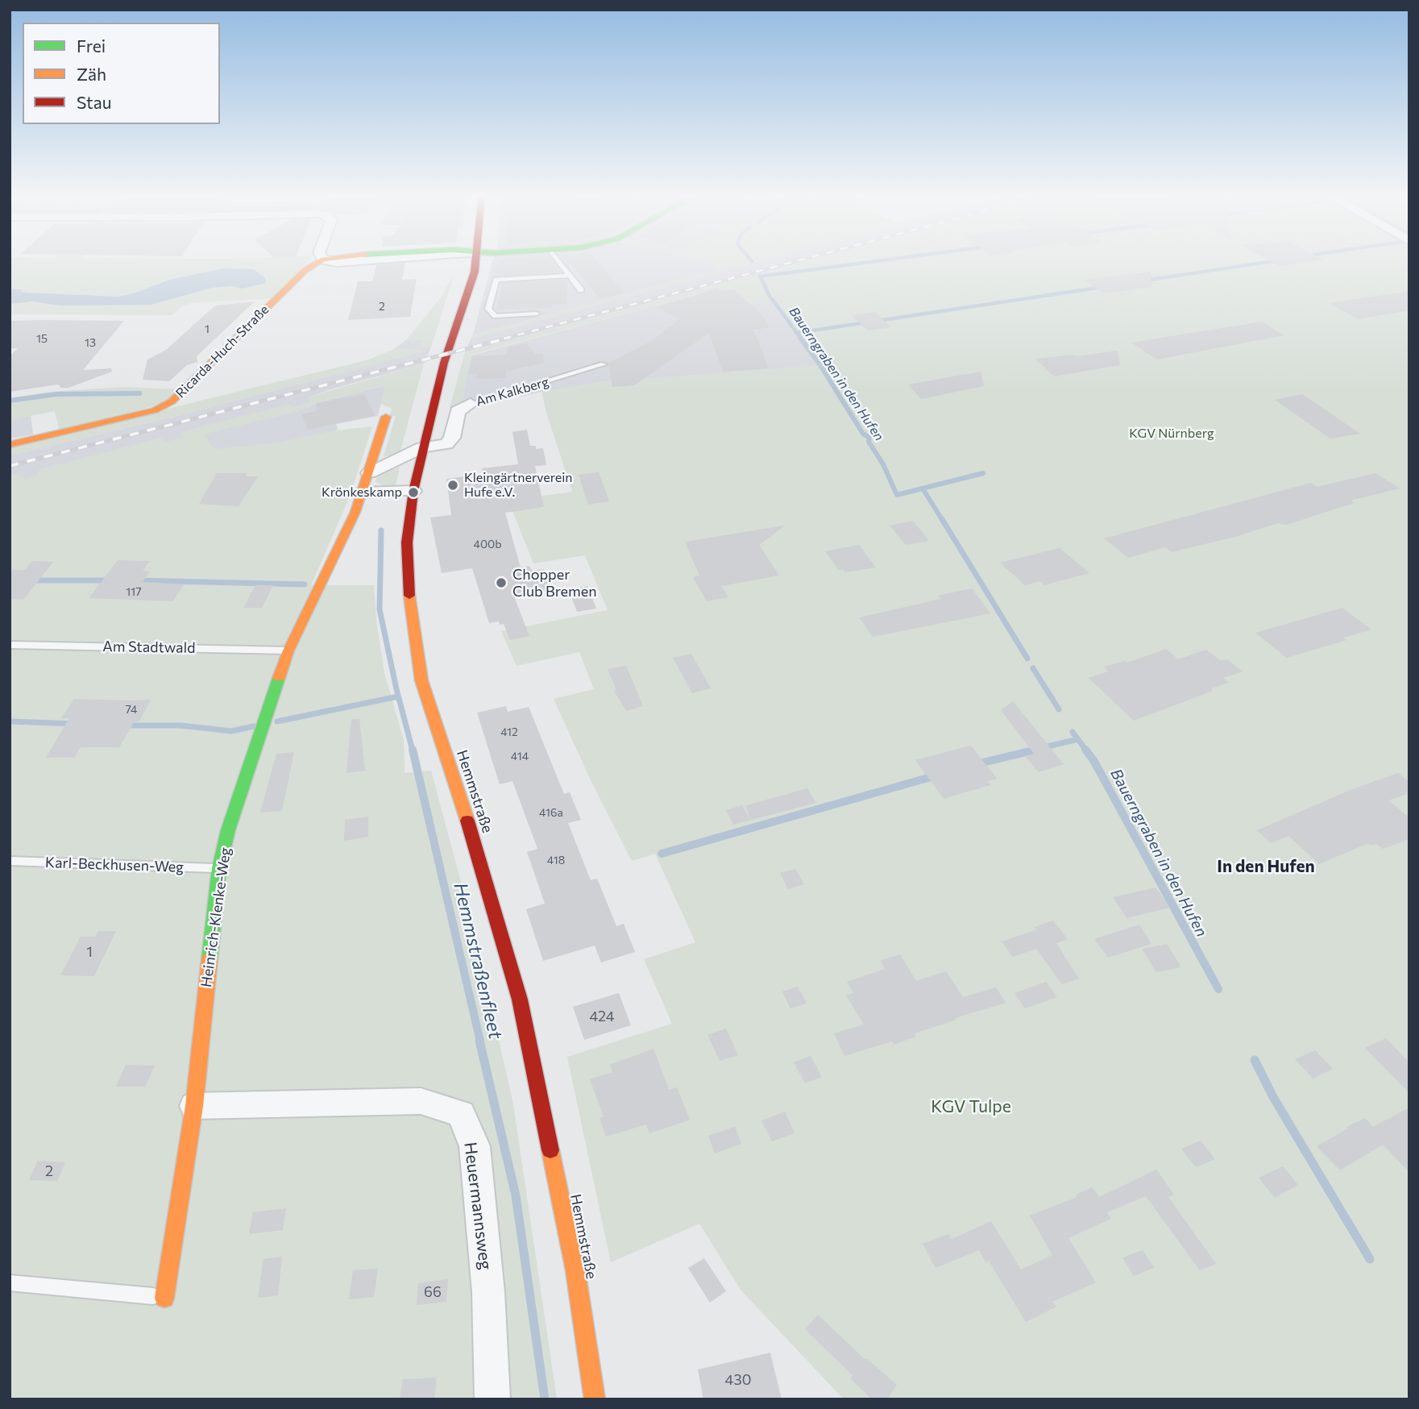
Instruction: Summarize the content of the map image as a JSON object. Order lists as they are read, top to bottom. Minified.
{"streets":{"street":["Ricarda-Huch-Straße","Am Kalkberg","Hemmstraße","Heinrich-Klenke-Weg","Heuermannsweg"],"lane":["Am Stadtwald","Karl-Beckhusen-Weg"]},"crossings":[["Am Kalkberg","Hemmstraße"],["Am Stadtwald","Heinrich-Klenke-Weg"],["Karl-Beckhusen-Weg","Heinrich-Klenke-Weg"],["Heinrich-Klenke-Weg","Heuermannsweg"]],"districts":["In den Hufen"],"water":["Bauerngraben in den Hufen","Hemmstraßenfleet"],"parks":["KGV Nürnberg","KGV Tulpe"],"places":["Kleingärtnerverein Hufe e.V.","Krönkeskamp","Chopper Club Bremen"],"house_numbers":["2","1","15","13","400b","117","74","412","414","416a","418","1","424","2","66","430"],"legend":["Frei","Zäh","Stau"]}
